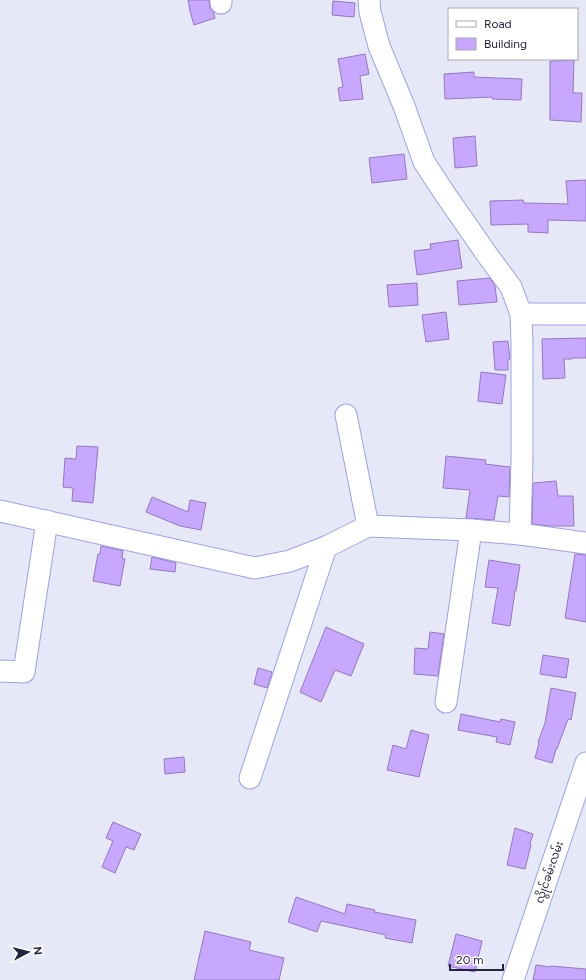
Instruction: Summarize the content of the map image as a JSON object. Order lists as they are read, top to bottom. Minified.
{"streets":{"street":["လွိုင်ခမ်းလမ်း"]},"legend":["Road","Building"],"scale_bar":"20 m","north":"right"}
